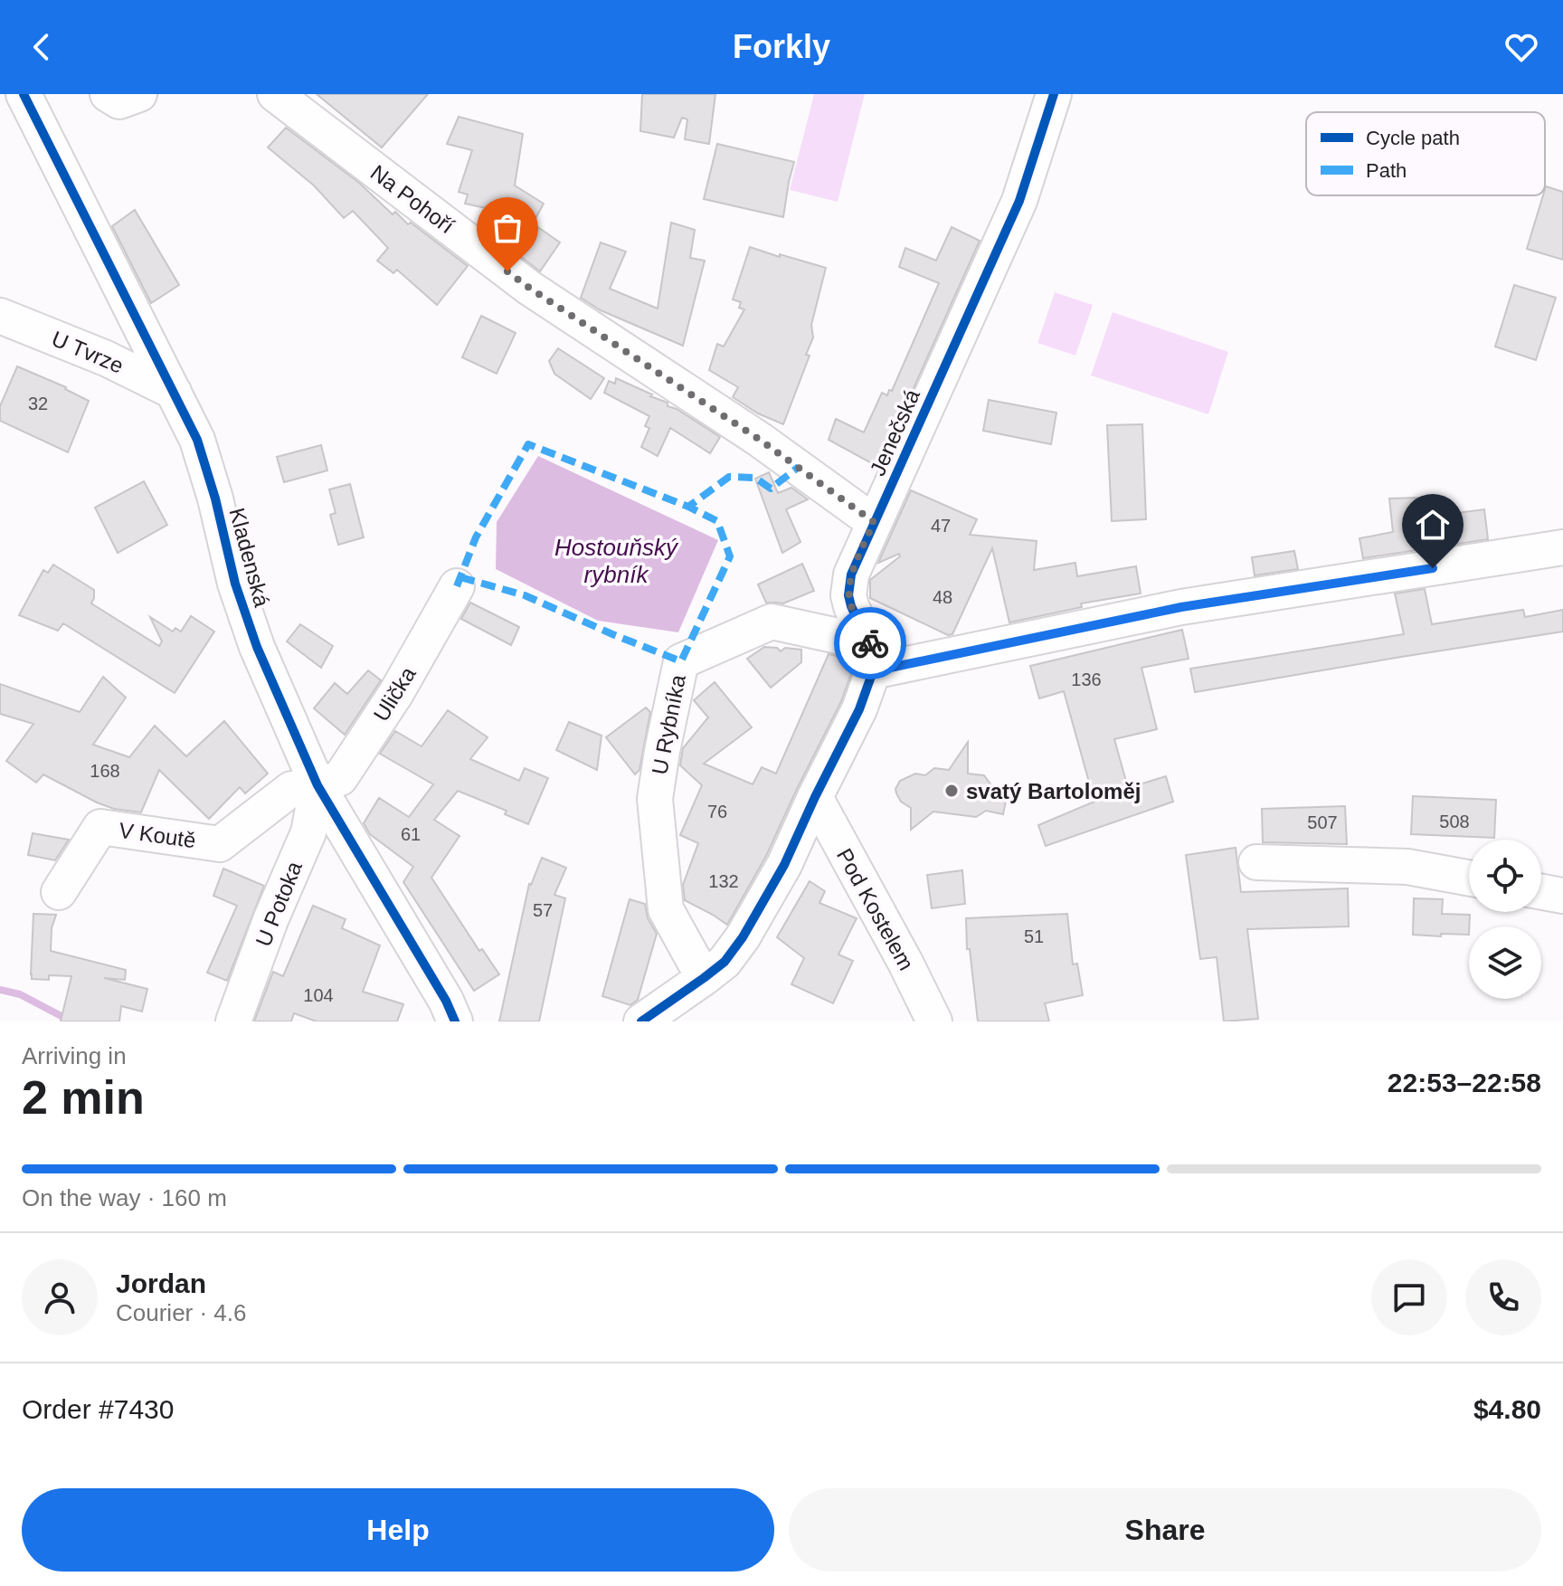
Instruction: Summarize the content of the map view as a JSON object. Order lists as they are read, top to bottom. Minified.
{"streets":{"street":["Na Pohoří","U Tvrze","Jenečská","Kladenská","Ulička","U Rybníka","V Koutě","U Potoka","Pod Kostelem"]},"crossings":[["Na Pohoří","Jenečská"],["U Tvrze","Kladenská"],["Jenečská","U Rybníka"],["Kladenská","Ulička"],["Kladenská","V Koutě"],["Kladenská","U Potoka"],["Ulička","V Koutě"],["Ulička","U Potoka"],["V Koutě","U Potoka"]],"water":["Hostouňský rybník"],"places":["svatý Bartoloměj"],"house_numbers":["32","47","48","136","168","76","508","507","61","132","57","51","104"],"legend":["Cycle path","Path"],"page":{"header":"Forkly","heading":["2 min","Arriving in","22:53–22:58"],"panel":["Jordan","Courier · 4.6","Order #7430","$4.80"],"bar":"On the way · 160 m","buttons":["Help","Share"]}}
